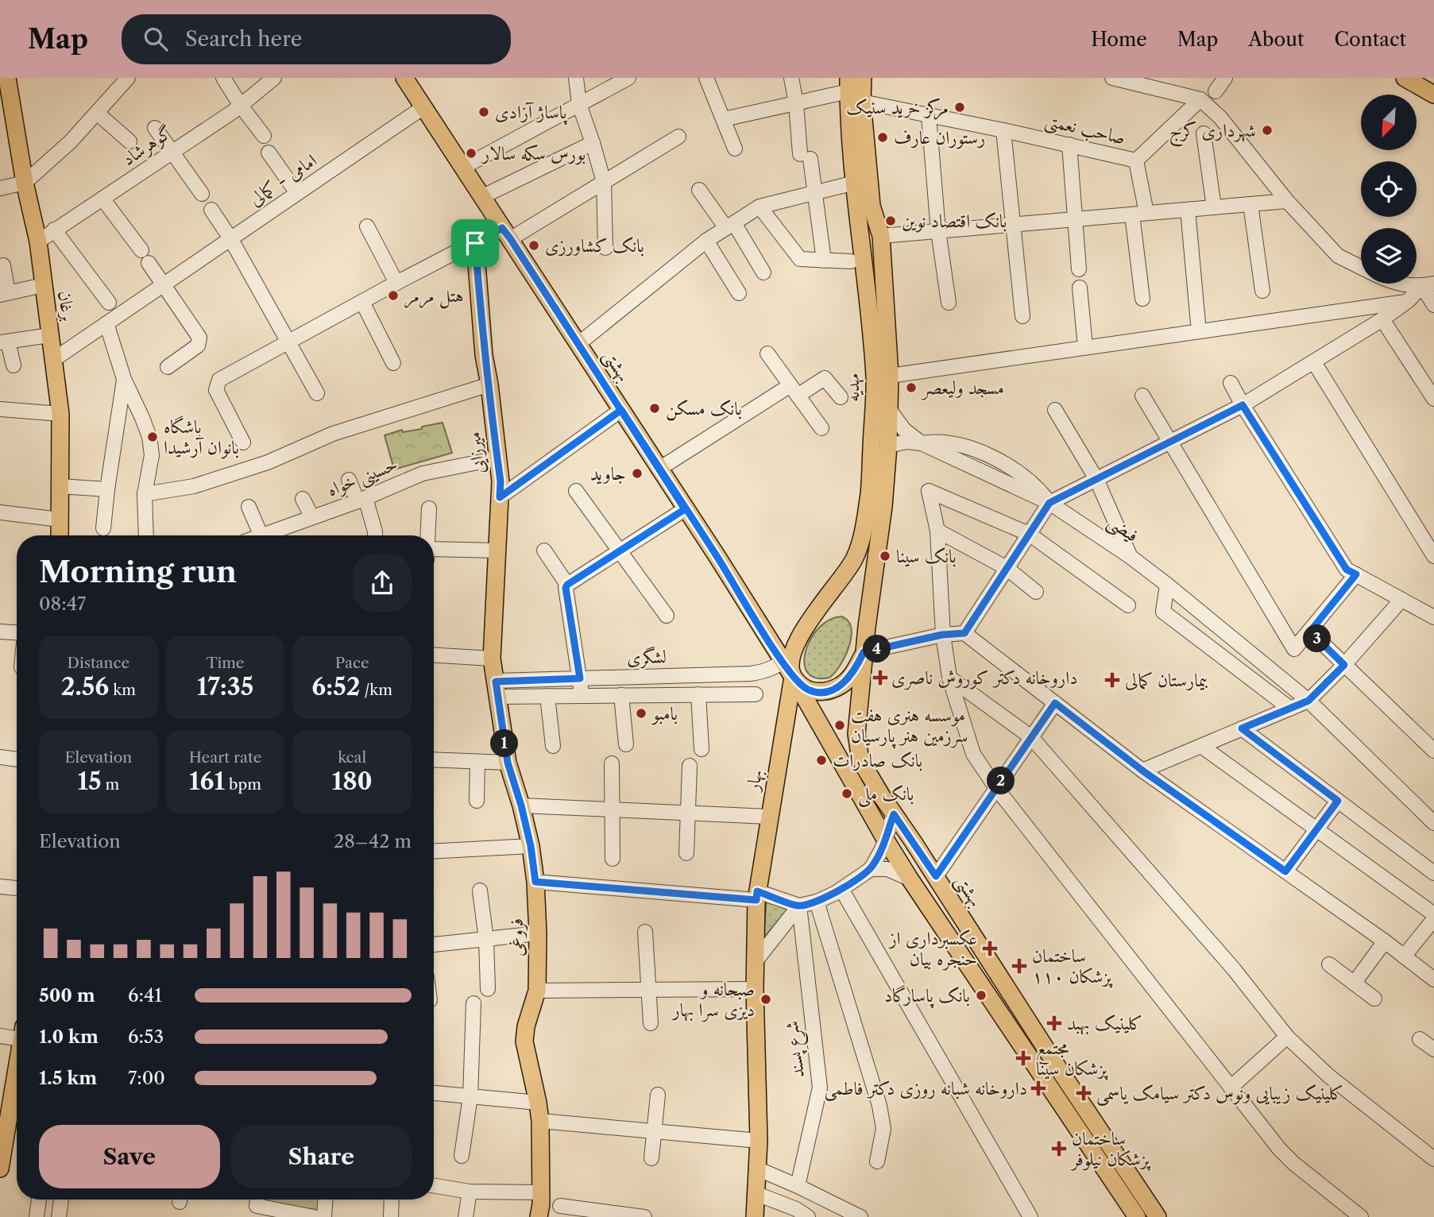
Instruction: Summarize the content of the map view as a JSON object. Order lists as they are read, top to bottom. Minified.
{"streets":{"main road":["برغان","بهشتی","مهدیه","میرزایی","بهار","بهشتى","فروغی","شرع پسند"],"street":["صاحب نعمتی","گوهرشاد","امامی - کمالی","حسینی خواه","فیضی","لشگری"]},"crossings":[["صاحب نعمتی","مهدیه"],["گوهرشاد","برغان"],["امامی - کمالی","برغان"],["امامی - کمالی","بهشتی"],["بهشتی","مهدیه"],["بهشتی","لشگری"],["مهدیه","لشگری"],["مهدیه","بهشتى"],["میرزایی","حسینی خواه"],["میرزایی","فروغی"],["لشگری","فروغی"],["بهار","شرع پسند"]],"places":{"other":["مرکز خرید سنیک","پاساژ آزادی","شهرداری کرج","رستوران عارف","بورس سکه سالار","بانک اقتصاد نوین","بانک کشاورزی","هتل مرمر","مسجد ولیعصر","بانک مسکن","باشگاه بانوان آرشیدا","جاوید","بانک سینا","بامبو","موسسه هنری هفت سرزمین هنر پارسیان","بانک صادرات","بانک ملی","بانک پاسارگاد","صبحانه و دیزی سرا بهار"],"health":["داروخانه دکتر کوروش ناصری","بیمارستان کمالی","عکسبرداری از حنجره بیان","ساختمان پزشکان ۱۱۰","کلینیک بهبد","مجتمع پزشکان سینا","داروخانه شبانه روزی دکتر فاطمی","کلینیک زیبایی ونوس دکتر سیامک یاسمی","ساختمان پزشکان نیلوفر"]},"north":"bottom left","page":{"header":"Map","search":"Search here","nav":["Home","Map","About","Contact"],"heading":["Morning run","08:47"],"pins":["3","4","1","2"],"stats":[["Distance","2.56 km"],["Time","17:35"],["Pace","6:52 /km"],["Elevation","15 m"],["Heart rate","161 bpm"],["kcal","180"]],"chart":["Elevation","28–42 m"],"list":[{"name":"500 m","note":"6:41"},{"name":"1.0 km","note":"6:53"},{"name":"1.5 km","note":"7:00"}],"buttons":["Save","Share"]}}
